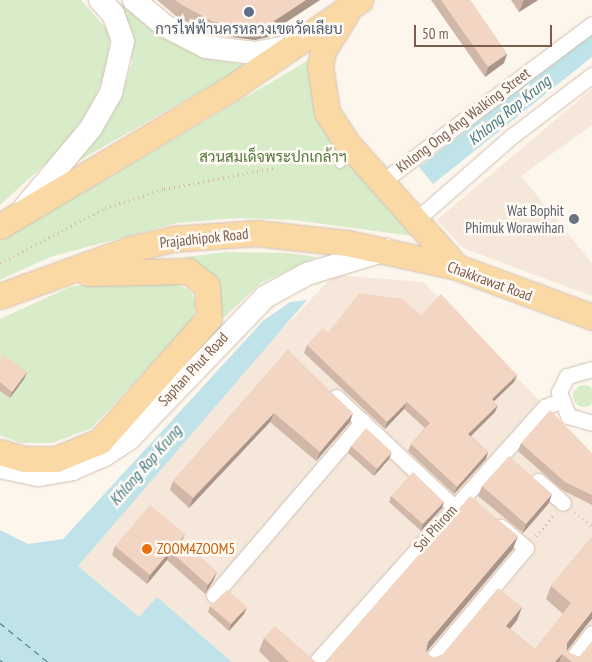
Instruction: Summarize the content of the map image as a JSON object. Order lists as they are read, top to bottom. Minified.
{"streets":{"main road":["Prajadhipok Road","Chakkrawat Road"],"street":["Khlong Ong Ang Walking Street","Saphan Phut Road","Soi Phirom"]},"crossings":[["Prajadhipok Road","Chakkrawat Road"],["Prajadhipok Road","Saphan Phut Road"],["Chakkrawat Road","Saphan Phut Road"]],"water":["Khlong Rop Krung"],"parks":["สวนสมเด็จพระปกเกล้าฯ"],"places":["การไฟฟ้านครหลวงเขตวัดเลียบ","Wat Bophit Phimuk Worawihan","ZOOM4ZOOM5"],"scale_bar":"50 m"}
